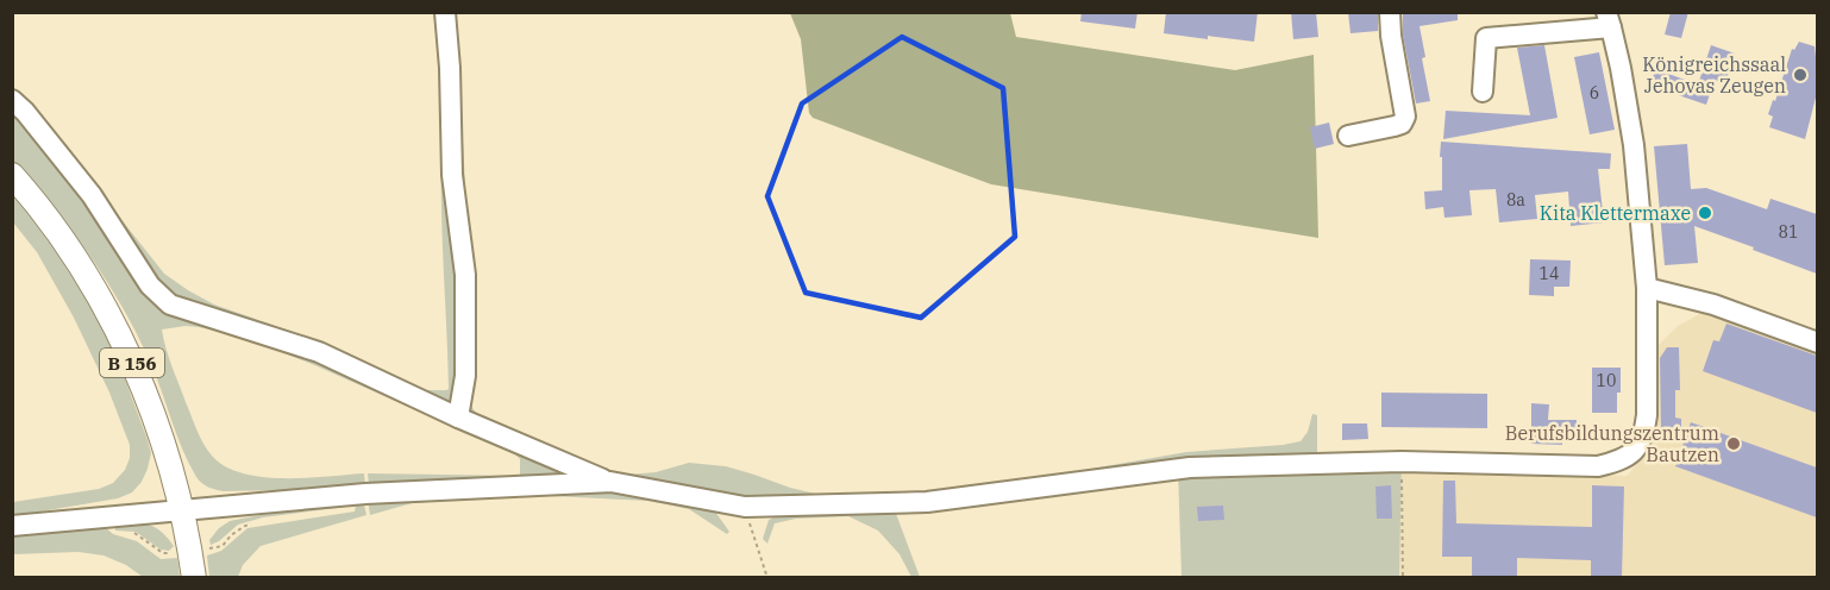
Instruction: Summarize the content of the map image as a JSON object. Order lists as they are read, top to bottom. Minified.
{"streets":{"main road":["B 156"]},"places":["Königreichssaal Jehovas Zeugen","Kita Klettermaxe","Berufsbildungszentrum Bautzen"],"house_numbers":["6","8a","81","14","10"]}
